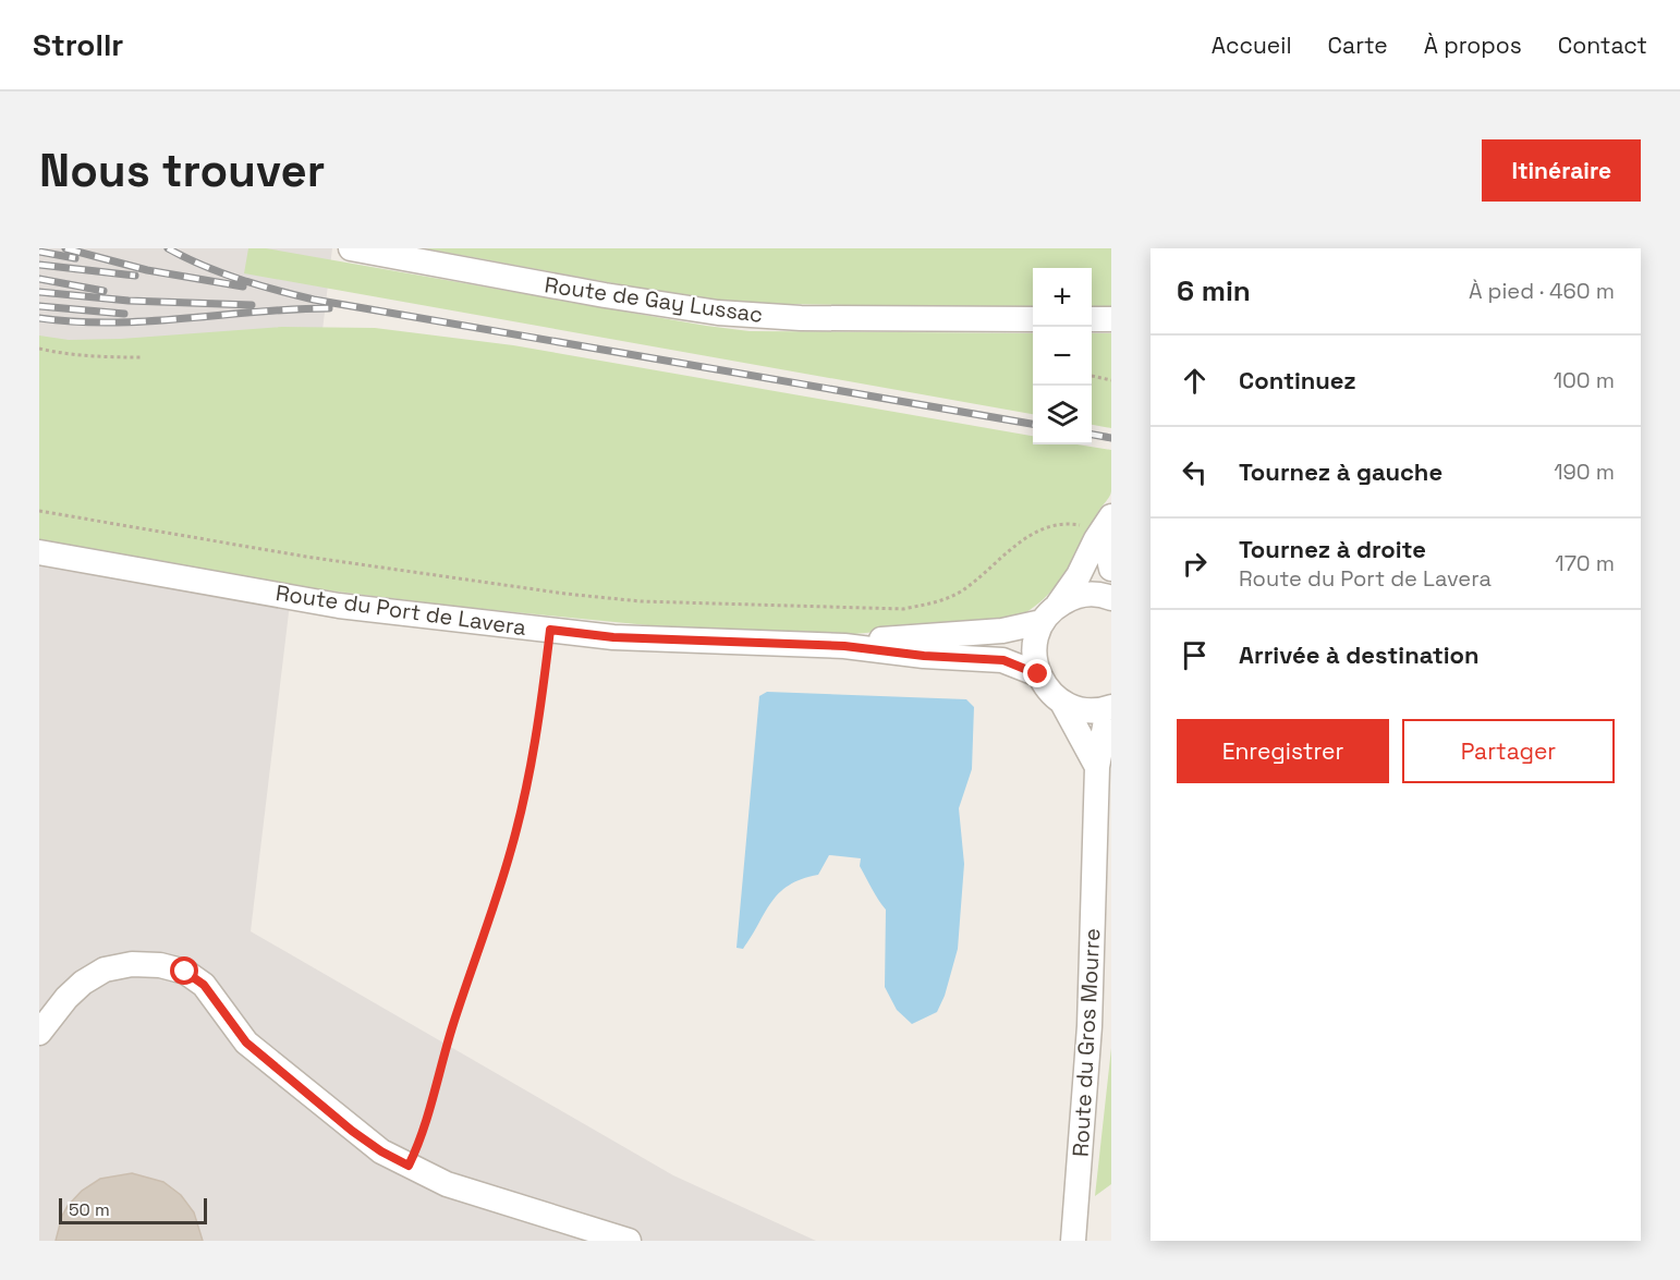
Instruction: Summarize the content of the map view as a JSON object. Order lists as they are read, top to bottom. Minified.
{"streets":{"street":["Route de Gay Lussac","Route du Port de Lavera","Route du Gros Mourre"]},"scale_bar":"50 m","page":{"header":"Strollr","nav":["Accueil","Carte","À propos","Contact"],"buttons":["Itinéraire",["Enregistrer","Partager"]],"title":"Nous trouver","heading":["6 min","À pied · 460 m"],"map_buttons":["+","−"],"list":[["Continuez","100 m"],["Tournez à gauche","190 m"],["Tournez à droite","Route du Port de Lavera","170 m"],"Arrivée à destination"],"scale":"50 m"}}
